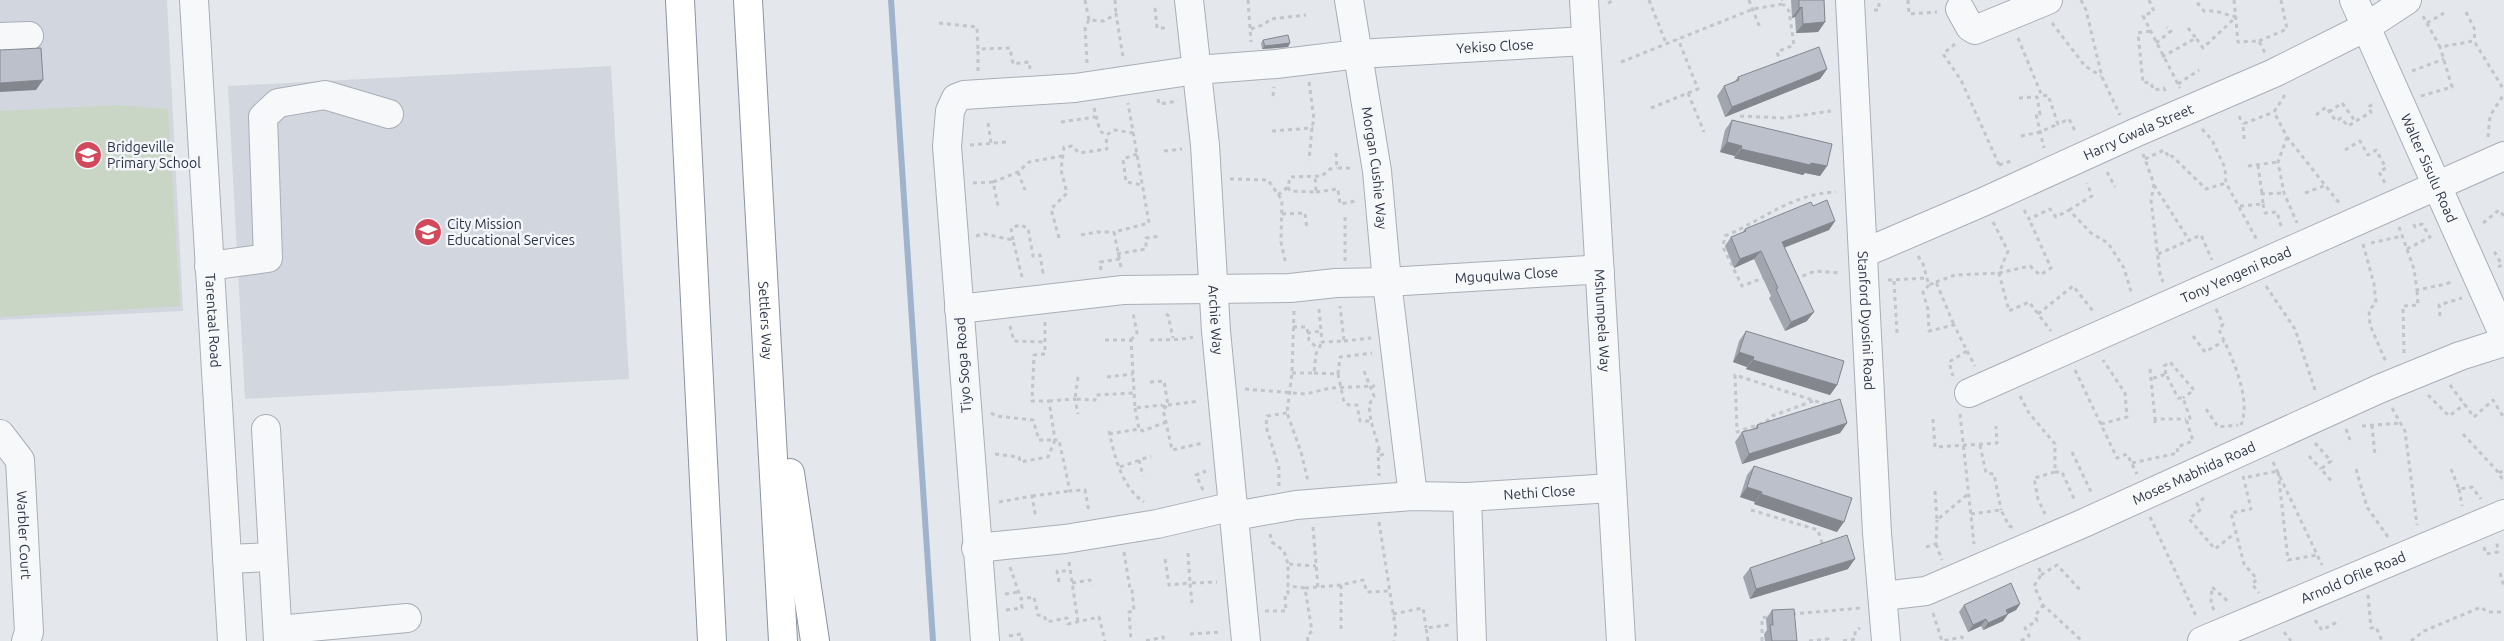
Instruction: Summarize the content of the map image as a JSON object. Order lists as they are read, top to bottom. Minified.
{"streets":{"highway":["Settlers Way"],"street":["Yekiso Close","Harry Gwala Street","Morgan Cushie Way","Walter Sisulu Road","Mguqulwa Close","Tony Yengeni Road","Mshumpela Way","Tarentaal Road","Archie Way","Stanford Dyosini Road","Tiyo Soga Road","Moses Mabhida Road","Nethi Close","Warbler Court","Arnold Ofile Road"]},"crossings":[["Yekiso Close","Morgan Cushie Way"],["Yekiso Close","Mshumpela Way"],["Yekiso Close","Archie Way"],["Yekiso Close","Tiyo Soga Road"],["Harry Gwala Street","Walter Sisulu Road"],["Harry Gwala Street","Stanford Dyosini Road"],["Morgan Cushie Way","Mguqulwa Close"],["Morgan Cushie Way","Nethi Close"],["Walter Sisulu Road","Tony Yengeni Road"],["Mguqulwa Close","Mshumpela Way"],["Mguqulwa Close","Archie Way"],["Mguqulwa Close","Tiyo Soga Road"],["Mshumpela Way","Nethi Close"],["Archie Way","Nethi Close"],["Stanford Dyosini Road","Moses Mabhida Road"],["Tiyo Soga Road","Nethi Close"]],"places":{"school or university":["Bridgeville Primary School","City Mission Educational Services"]}}
